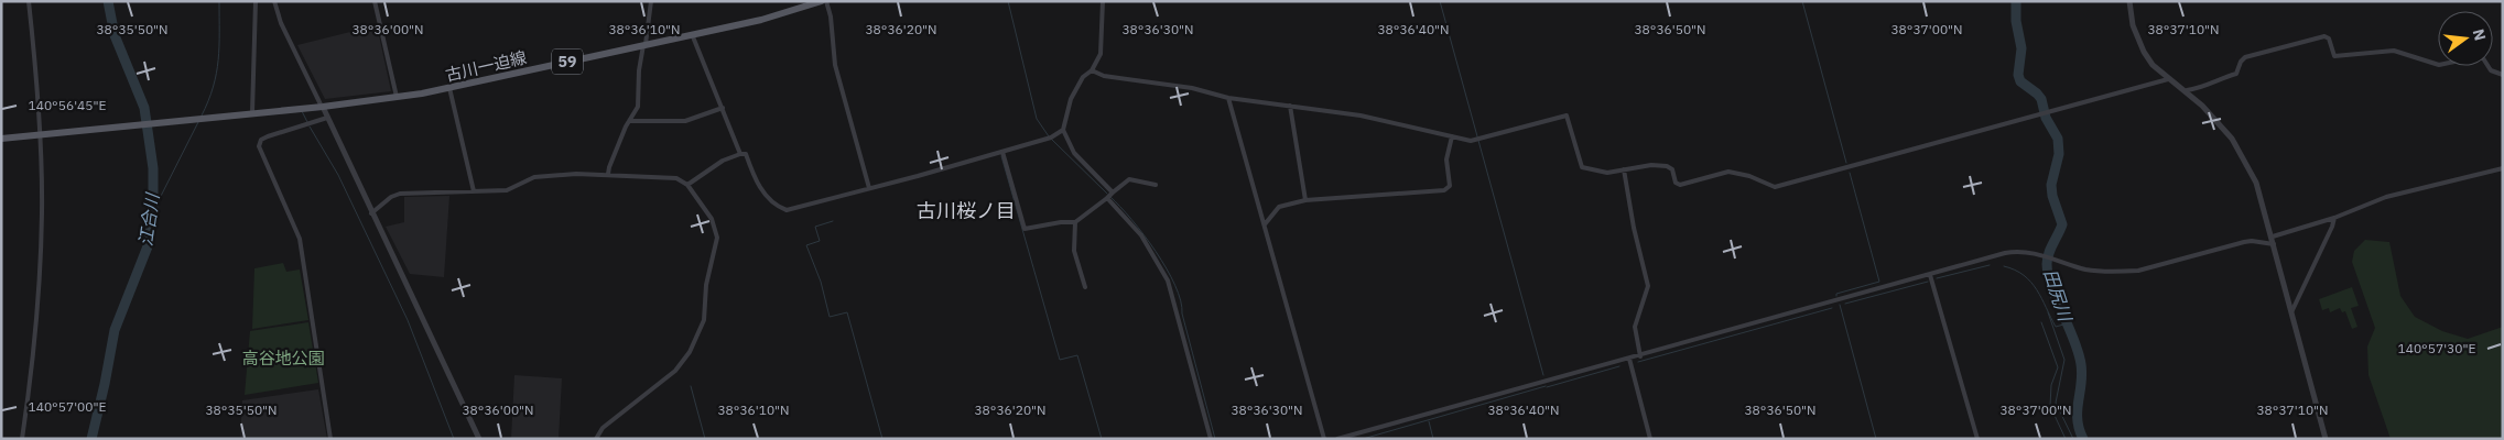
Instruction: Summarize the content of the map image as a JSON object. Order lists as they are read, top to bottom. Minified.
{"streets":{"main road":["59","古川一迫線"]},"crossings":[["59","古川一迫線"]],"districts":["古川桜ノ目"],"water":["江合川","田尻川"],"parks":["高谷地公園"],"north":"right","coordinates":["38°35'50\"N","38°36'00\"N","38°36'10\"N","38°36'20\"N","38°36'30\"N","38°36'40\"N","38°36'50\"N","38°37'00\"N","38°37'10\"N","140°56'45\"E","140°57'30\"E","140°57'00\"E"]}
